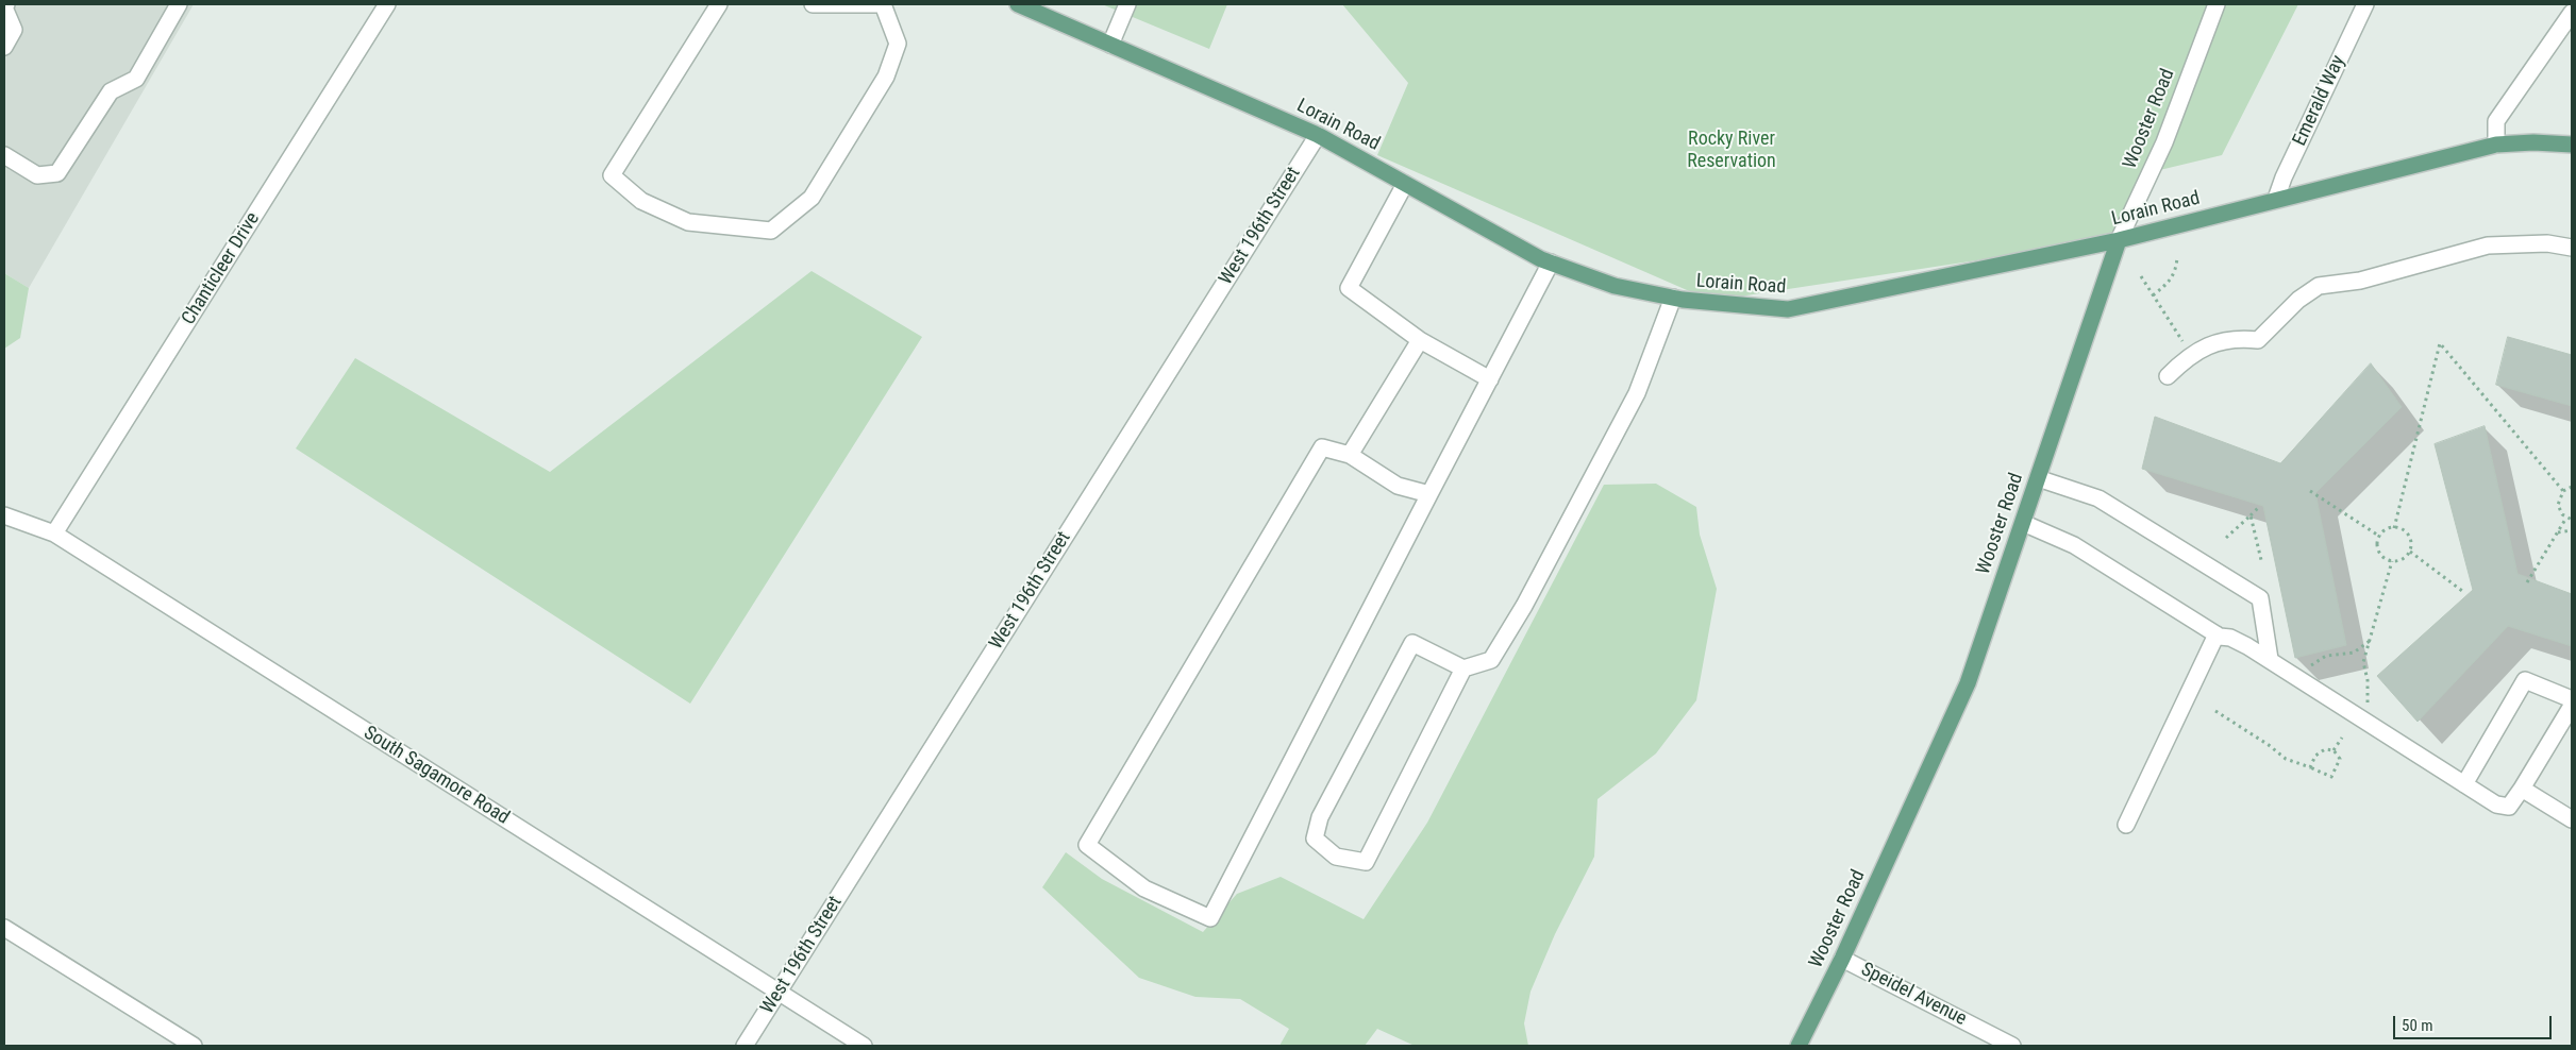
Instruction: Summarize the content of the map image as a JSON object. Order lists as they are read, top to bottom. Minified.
{"streets":{"main road":["Wooster Road","Lorain Road"],"street":["Emerald Way","West 196th Street","Chanticleer Drive","South Sagamore Road","Speidel Avenue"]},"crossings":[["Emerald Way","Lorain Road"],["Wooster Road","Lorain Road"],["Wooster Road","Speidel Avenue"],["Lorain Road","West 196th Street"],["West 196th Street","South Sagamore Road"],["Chanticleer Drive","South Sagamore Road"]],"parks":["Rocky River Reservation"],"scale_bar":"50 m"}
